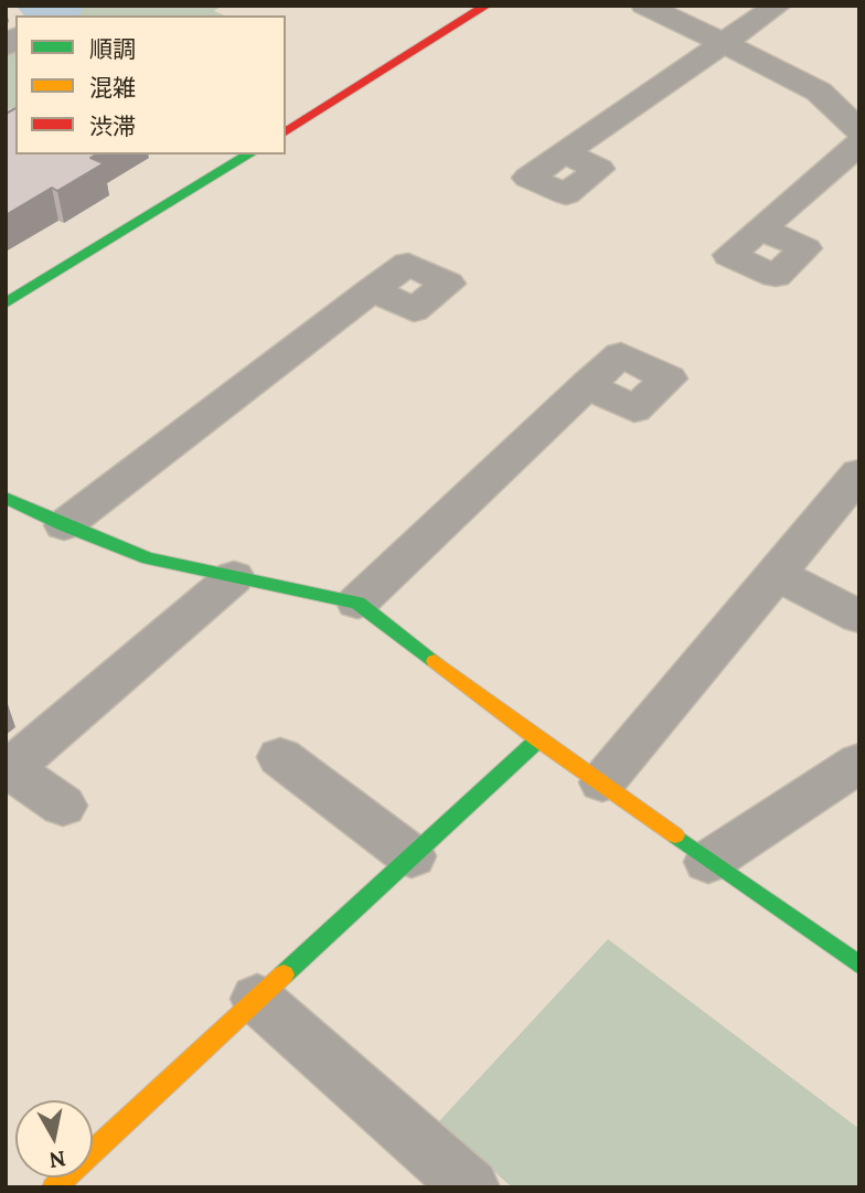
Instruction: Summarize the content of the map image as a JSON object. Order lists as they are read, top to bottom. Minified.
{"legend":["順調","混雑","渋滞"],"north":"bottom"}
